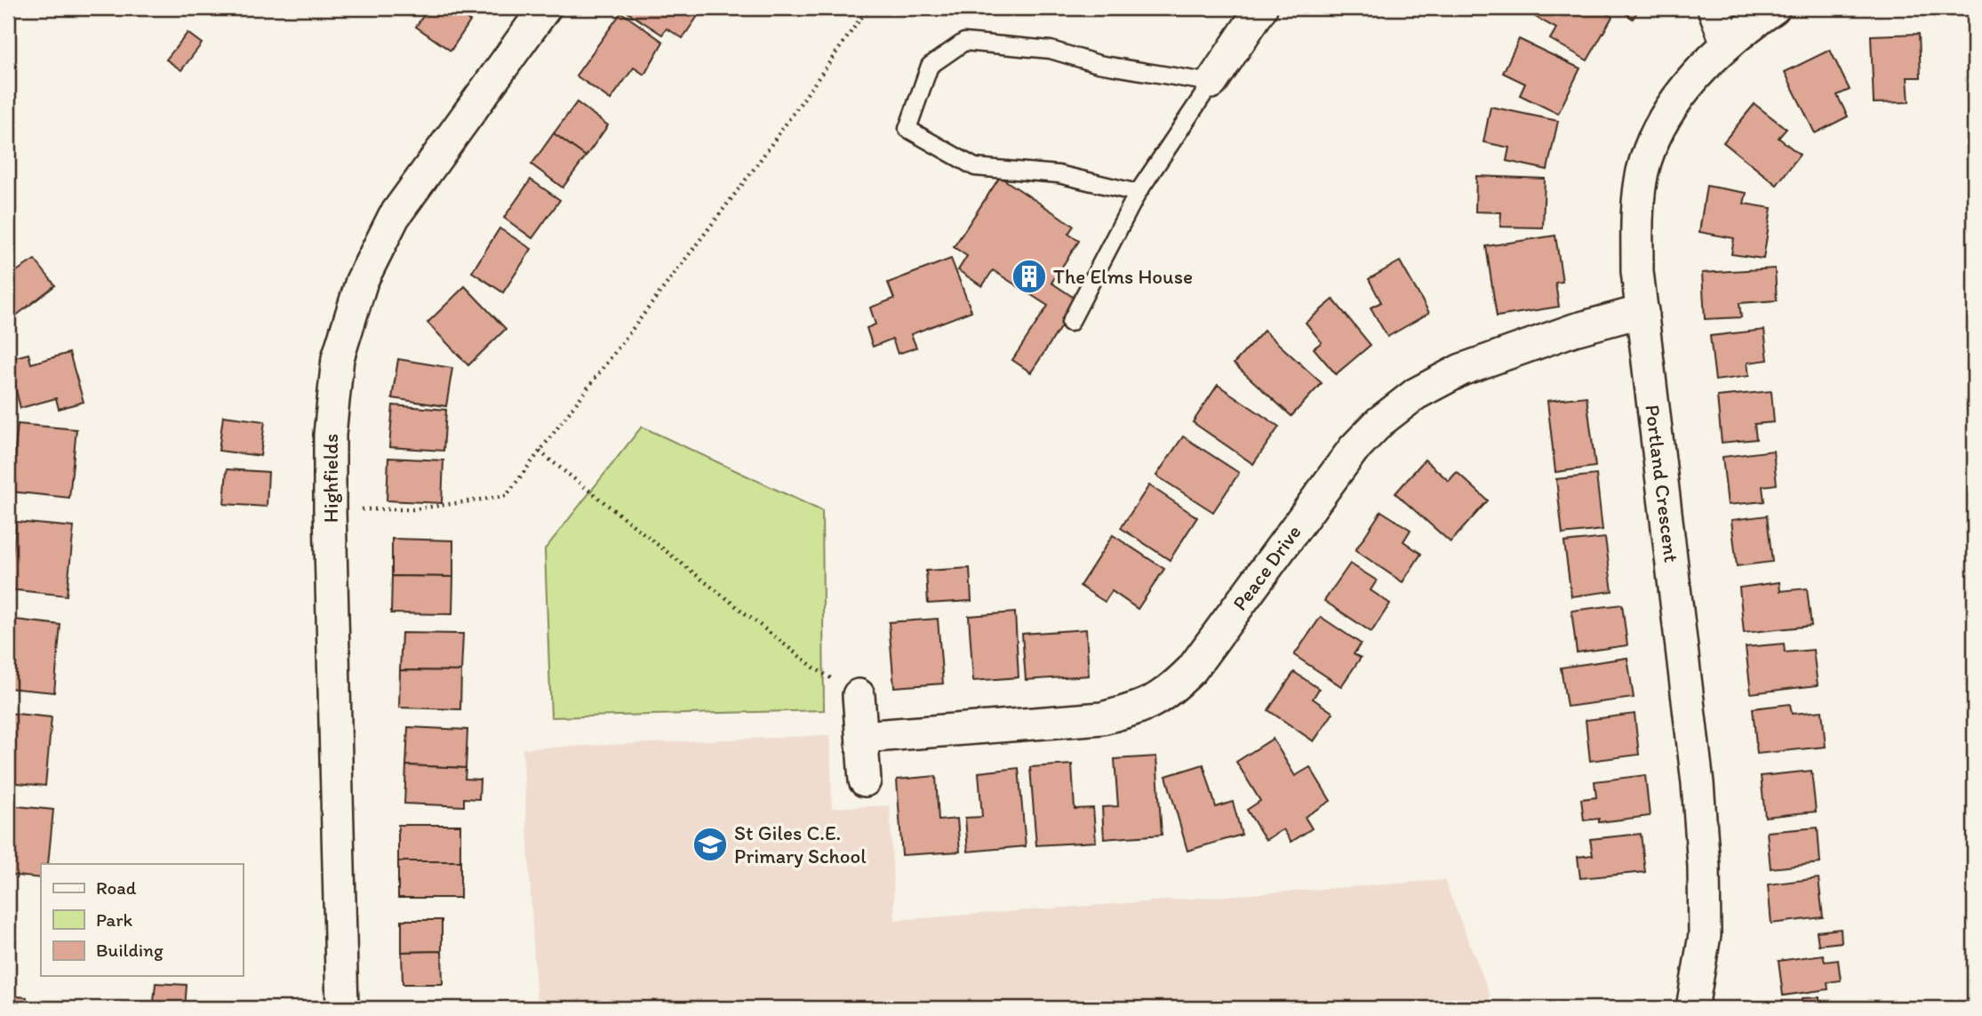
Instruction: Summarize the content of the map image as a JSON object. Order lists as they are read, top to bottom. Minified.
{"streets":{"street":["Highfields","Portland Crescent","Peace Drive"]},"crossings":[["Portland Crescent","Peace Drive"]],"places":{"building":["The Elms House"],"school or university":["St Giles C.E. Primary School"]},"legend":["Road","Park","Building"]}
